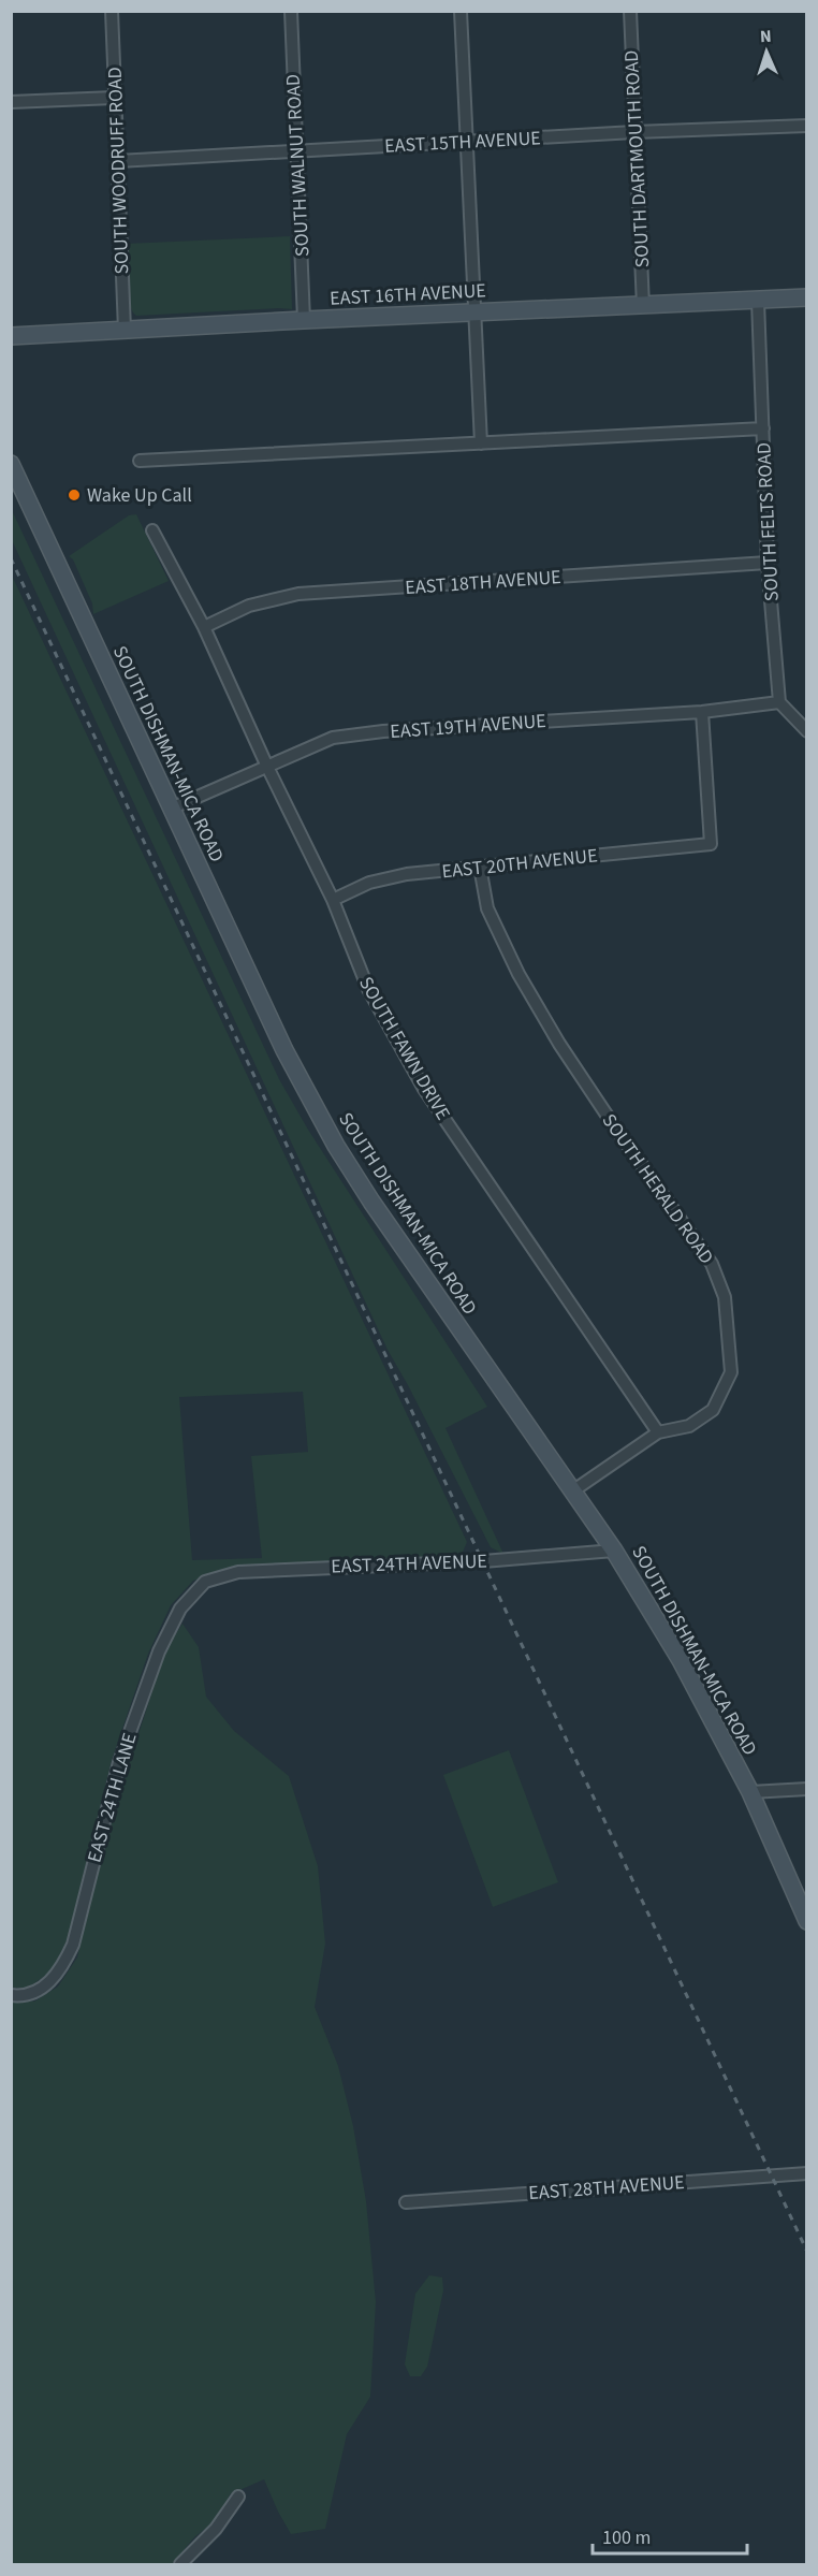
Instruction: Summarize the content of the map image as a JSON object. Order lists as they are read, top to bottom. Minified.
{"streets":{"main road":["EAST 16TH AVENUE","SOUTH DISHMAN-MICA ROAD"],"street":["EAST 15TH AVENUE","SOUTH DARTMOUTH ROAD","SOUTH WALNUT ROAD","SOUTH WOODRUFF ROAD","SOUTH FELTS ROAD","EAST 18TH AVENUE","EAST 19TH AVENUE","EAST 20TH AVENUE","SOUTH FAWN DRIVE","SOUTH HERALD ROAD","EAST 24TH AVENUE","EAST 24TH LANE","EAST 28TH AVENUE"]},"crossings":[["EAST 15TH AVENUE","SOUTH DARTMOUTH ROAD"],["EAST 15TH AVENUE","SOUTH WALNUT ROAD"],["EAST 15TH AVENUE","SOUTH WOODRUFF ROAD"],["SOUTH DARTMOUTH ROAD","EAST 16TH AVENUE"],["SOUTH WALNUT ROAD","EAST 16TH AVENUE"],["SOUTH WOODRUFF ROAD","EAST 16TH AVENUE"],["EAST 16TH AVENUE","SOUTH FELTS ROAD"],["SOUTH FELTS ROAD","EAST 18TH AVENUE"],["SOUTH FELTS ROAD","EAST 19TH AVENUE"],["EAST 18TH AVENUE","SOUTH FAWN DRIVE"],["EAST 19TH AVENUE","SOUTH DISHMAN-MICA ROAD"],["EAST 19TH AVENUE","EAST 20TH AVENUE"],["EAST 19TH AVENUE","SOUTH FAWN DRIVE"],["SOUTH DISHMAN-MICA ROAD","SOUTH HERALD ROAD"],["SOUTH DISHMAN-MICA ROAD","EAST 24TH AVENUE"],["EAST 20TH AVENUE","SOUTH FAWN DRIVE"],["EAST 20TH AVENUE","SOUTH HERALD ROAD"],["SOUTH FAWN DRIVE","SOUTH HERALD ROAD"],["EAST 24TH AVENUE","EAST 24TH LANE"]],"places":["Wake Up Call"],"scale_bar":"100 m","north":"top"}
